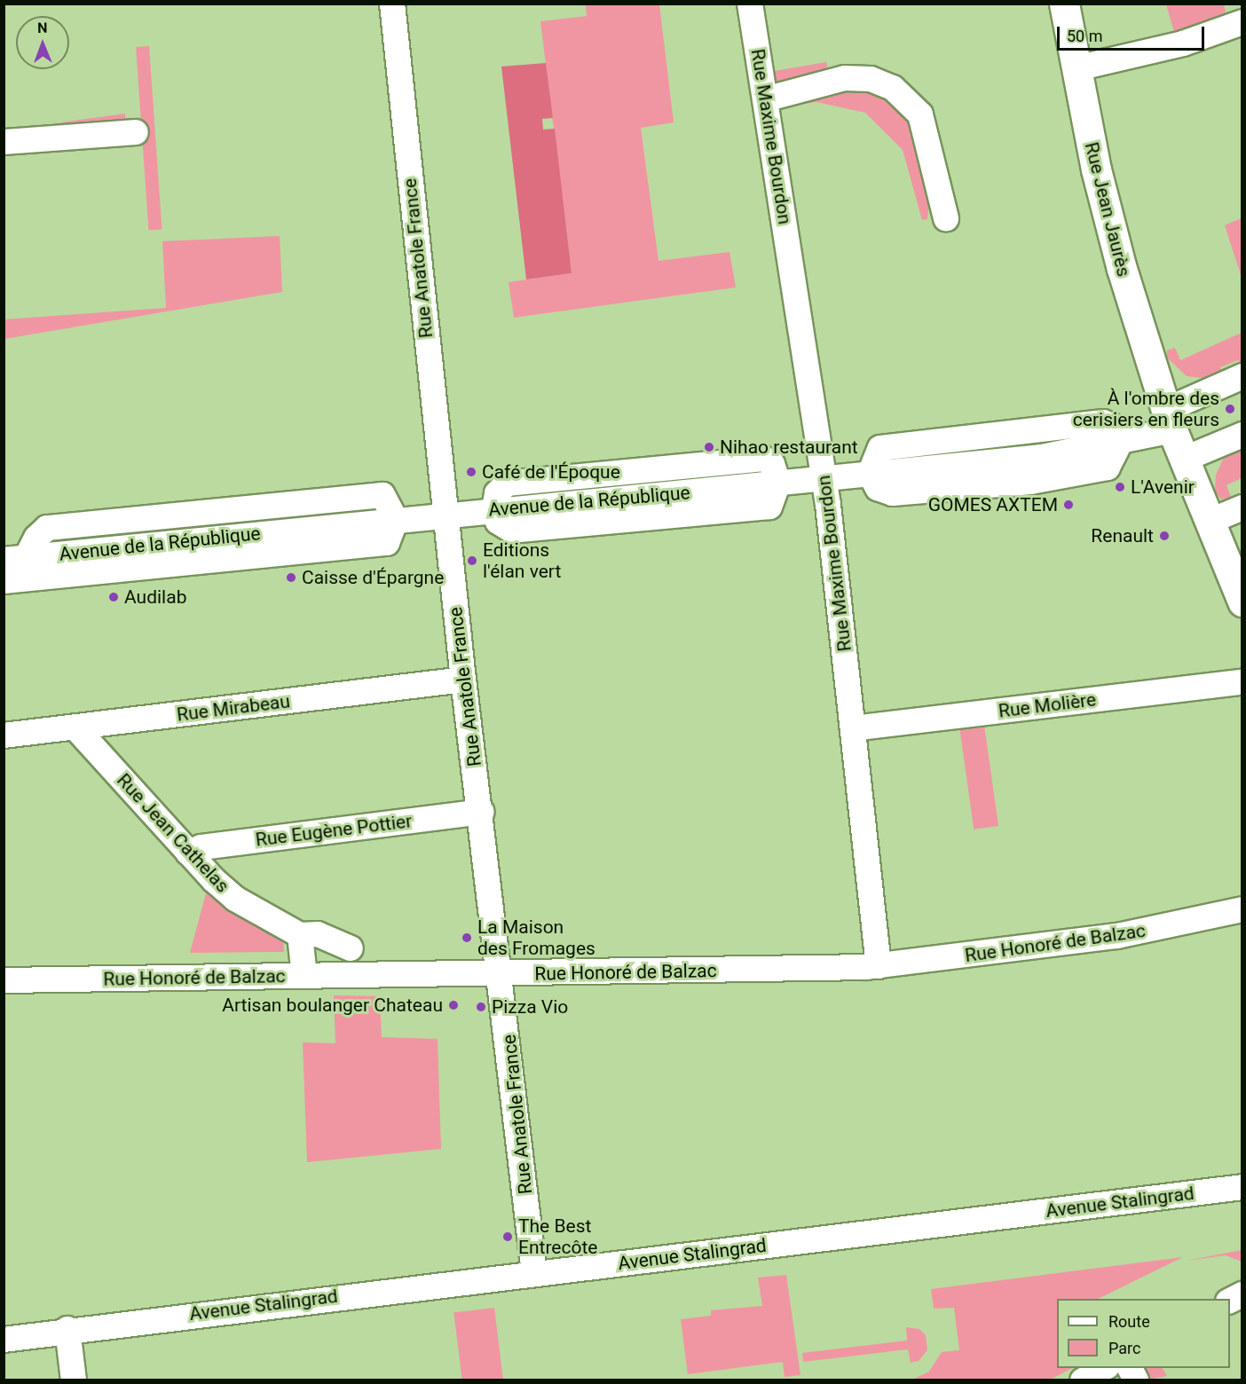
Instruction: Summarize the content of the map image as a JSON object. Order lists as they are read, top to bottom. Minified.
{"streets":{"main road":["Rue Jean Jaurès"],"street":["Rue Maxime Bourdon","Rue Anatole France","Avenue de la République","Rue Molière","Rue Mirabeau","Rue Eugène Pottier","Rue Jean Cathelas","Rue Honoré de Balzac","Avenue Stalingrad"]},"crossings":[["Rue Maxime Bourdon","Avenue de la République"],["Rue Maxime Bourdon","Rue Molière"],["Rue Maxime Bourdon","Rue Honoré de Balzac"],["Rue Jean Jaurès","Avenue de la République"],["Rue Anatole France","Avenue de la République"],["Rue Anatole France","Rue Mirabeau"],["Rue Anatole France","Rue Eugène Pottier"],["Rue Anatole France","Rue Honoré de Balzac"],["Rue Anatole France","Avenue Stalingrad"],["Rue Mirabeau","Rue Jean Cathelas"],["Rue Eugène Pottier","Rue Jean Cathelas"]],"places":["À l'ombre des cerisiers en fleurs","Nihao restaurant","Café de l'Époque","L'Avenir","GOMES AXTEM","Renault","Editions l'élan vert","Caisse d'Épargne","Audilab","La Maison des Fromages","Artisan boulanger Chateau","Pizza Vio","The Best Entrecôte"],"legend":["Route","Parc"],"scale_bar":"50 m","north":"top"}
